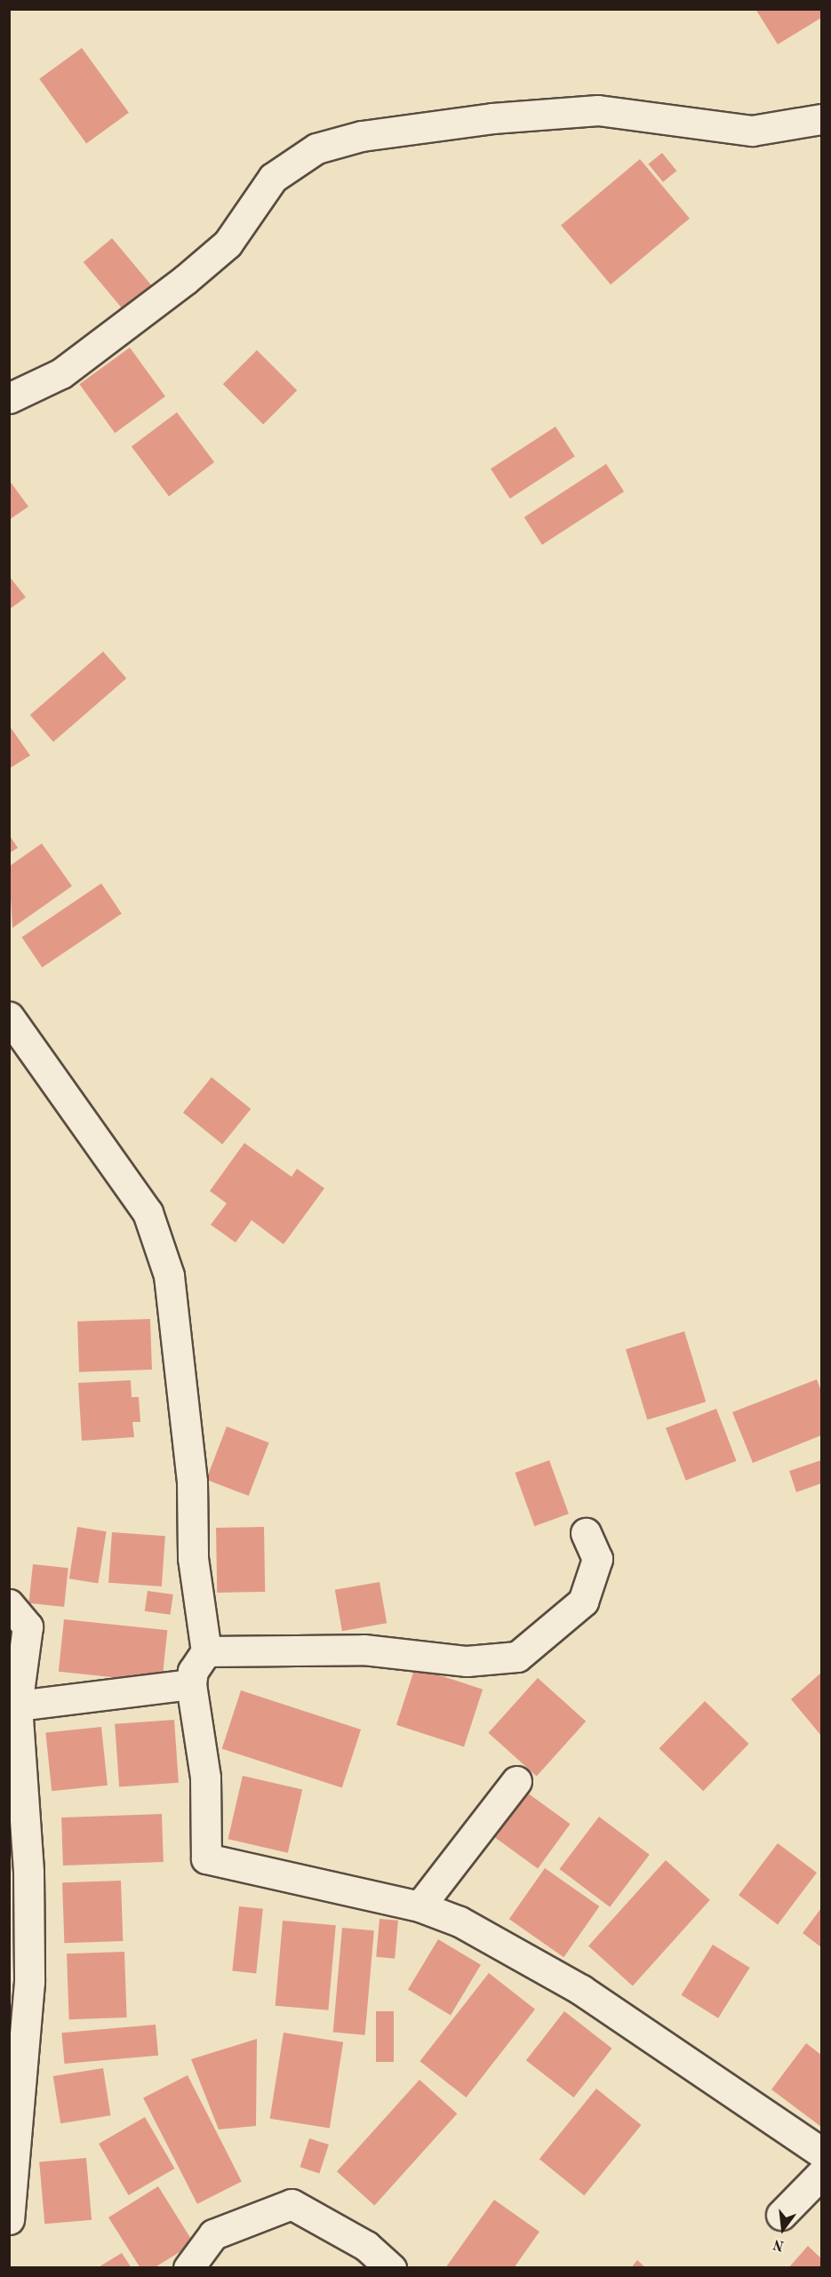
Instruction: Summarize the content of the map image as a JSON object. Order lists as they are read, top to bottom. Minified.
{"north":"bottom"}
